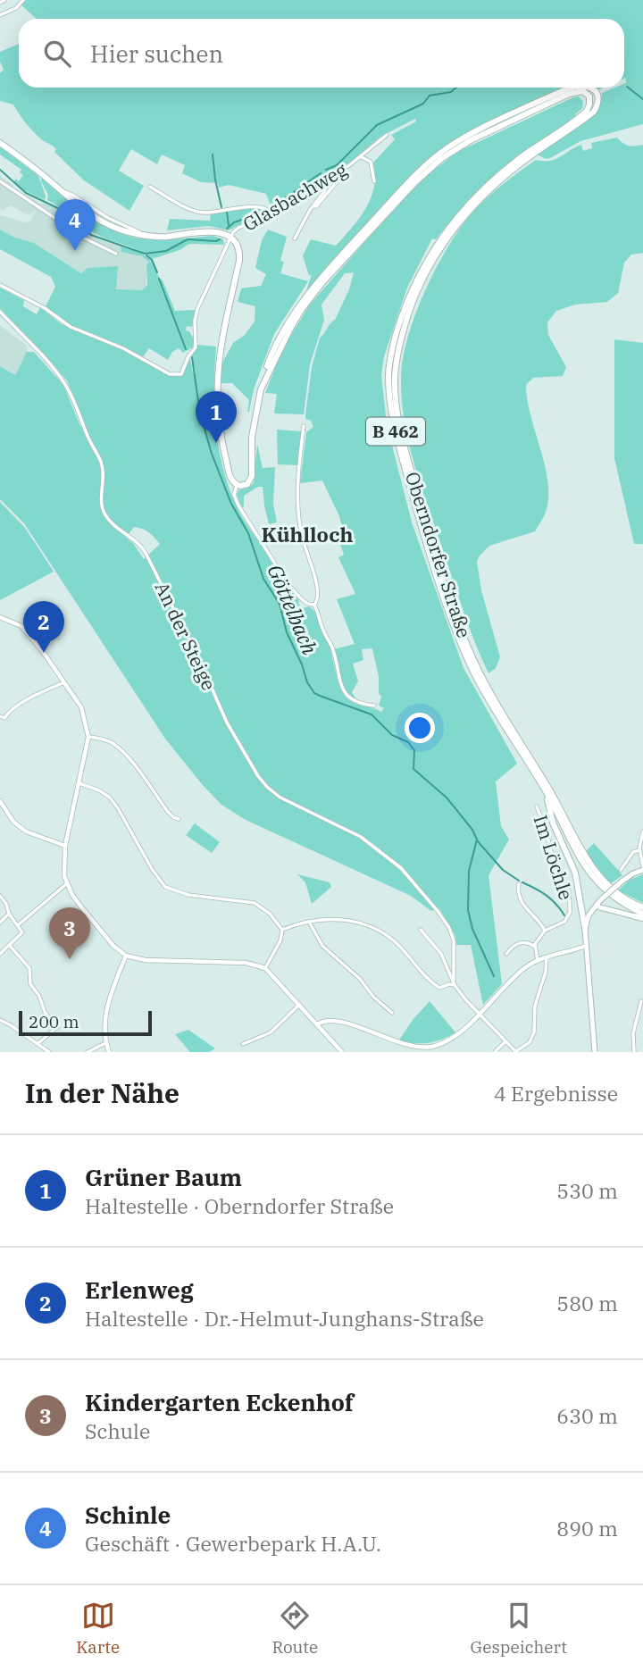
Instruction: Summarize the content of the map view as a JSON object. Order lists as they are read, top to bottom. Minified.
{"streets":{"main road":["B 462","Oberndorfer Straße"],"street":["Glasbachweg","An der Steige","Im Löchle"]},"crossings":[["B 462","Oberndorfer Straße"]],"districts":["Kühlloch"],"water":["Göttelbach"],"scale_bar":"200 m","page":{"search":"Hier suchen","pins":["4","1","2","3"],"scale":"200 m","heading":["In der Nähe","4 Ergebnisse"],"list":[{"mark":"1","name":"Grüner Baum","note":"Haltestelle · Oberndorfer Straße","value":"530 m"},{"mark":"2","name":"Erlenweg","note":"Haltestelle · Dr.-Helmut-Junghans-Straße","value":"580 m"},{"mark":"3","name":"Kindergarten Eckenhof","note":"Schule","value":"630 m"},{"mark":"4","name":"Schinle","note":"Geschäft · Gewerbepark H.A.U.","value":"890 m"}],"nav":["Karte","Route","Gespeichert"]}}
